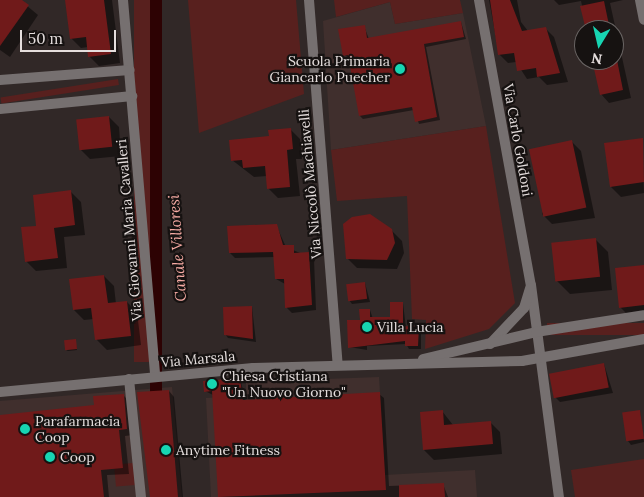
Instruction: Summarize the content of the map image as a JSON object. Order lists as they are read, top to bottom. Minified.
{"streets":{"street":["Via Carlo Goldoni","Via Niccolò Machiavelli","Via Giovanni Maria Cavalleri","Via Marsala"]},"crossings":[["Via Carlo Goldoni","Via Marsala"],["Via Niccolò Machiavelli","Via Marsala"],["Via Giovanni Maria Cavalleri","Via Marsala"]],"water":["Canale Villoresi"],"places":["Scuola Primaria Giancarlo Puecher","Villa Lucia","Chiesa Cristiana \"Un Nuovo Giorno\"","Parafarmacia Coop","Anytime Fitness","Coop"],"scale_bar":"50 m","north":"bottom"}
